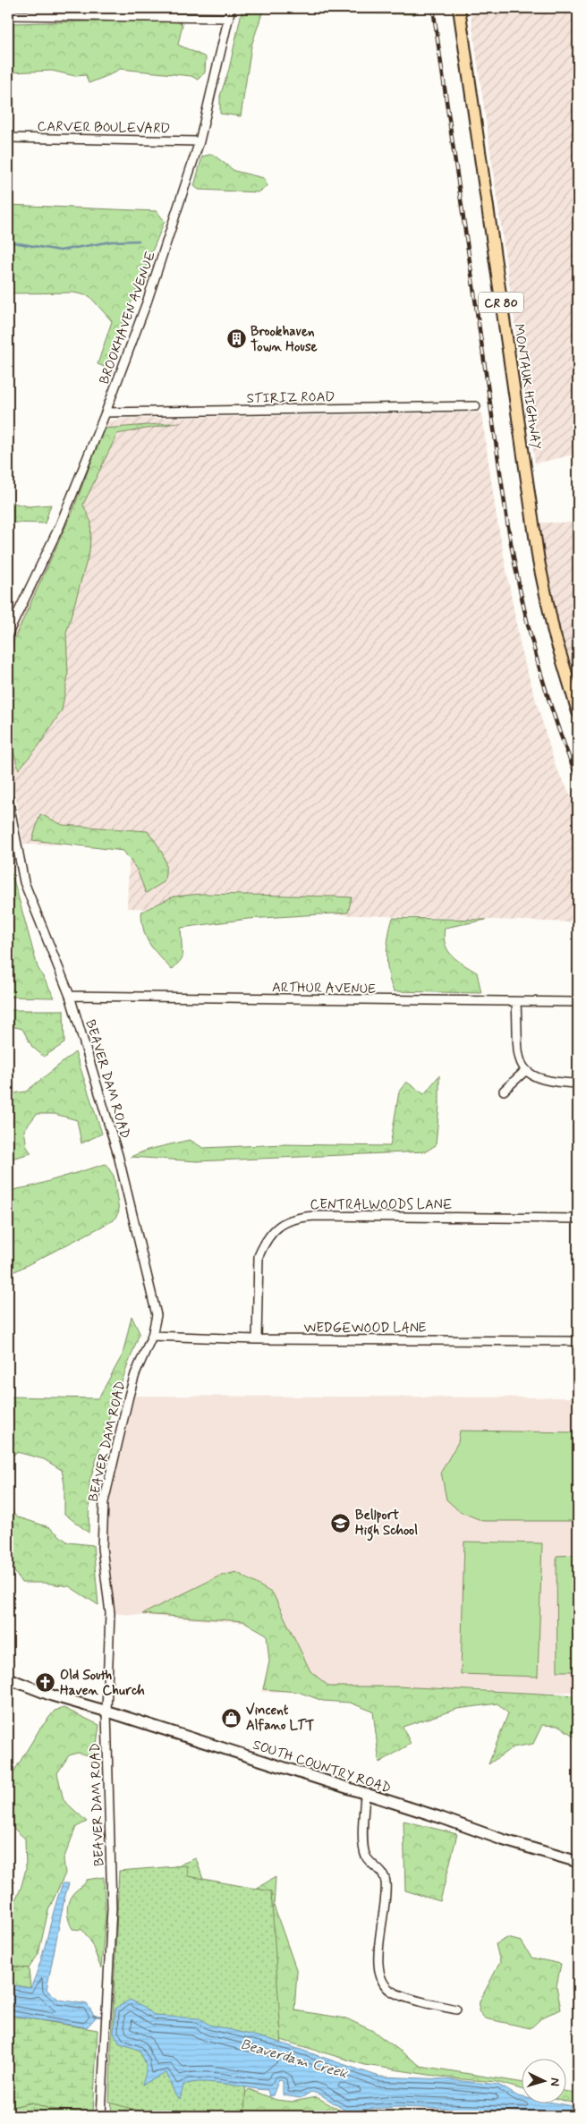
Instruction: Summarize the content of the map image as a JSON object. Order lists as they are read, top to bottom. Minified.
{"streets":{"main road":["CR 80","MONTAUK HIGHWAY","SOUTH COUNTRY ROAD"],"street":["CARVER BOULEVARD","BROOKHAVEN AVENUE","STIRIZ ROAD","ARTHUR AVENUE","BEAVER DAM ROAD","CENTRALWOODS LANE","WEDGEWOOD LANE"]},"crossings":[["CARVER BOULEVARD","BROOKHAVEN AVENUE"],["BROOKHAVEN AVENUE","STIRIZ ROAD"],["ARTHUR AVENUE","BEAVER DAM ROAD"],["BEAVER DAM ROAD","WEDGEWOOD LANE"],["BEAVER DAM ROAD","SOUTH COUNTRY ROAD"],["CENTRALWOODS LANE","WEDGEWOOD LANE"]],"water":["Beaverdam Creek"],"places":{"building":["Brookhaven Town House"],"school or university":["Bellport High School"],"church":["Old South Haven Church"],"shop":["Vincent Alfano LTT"]},"north":"right"}
